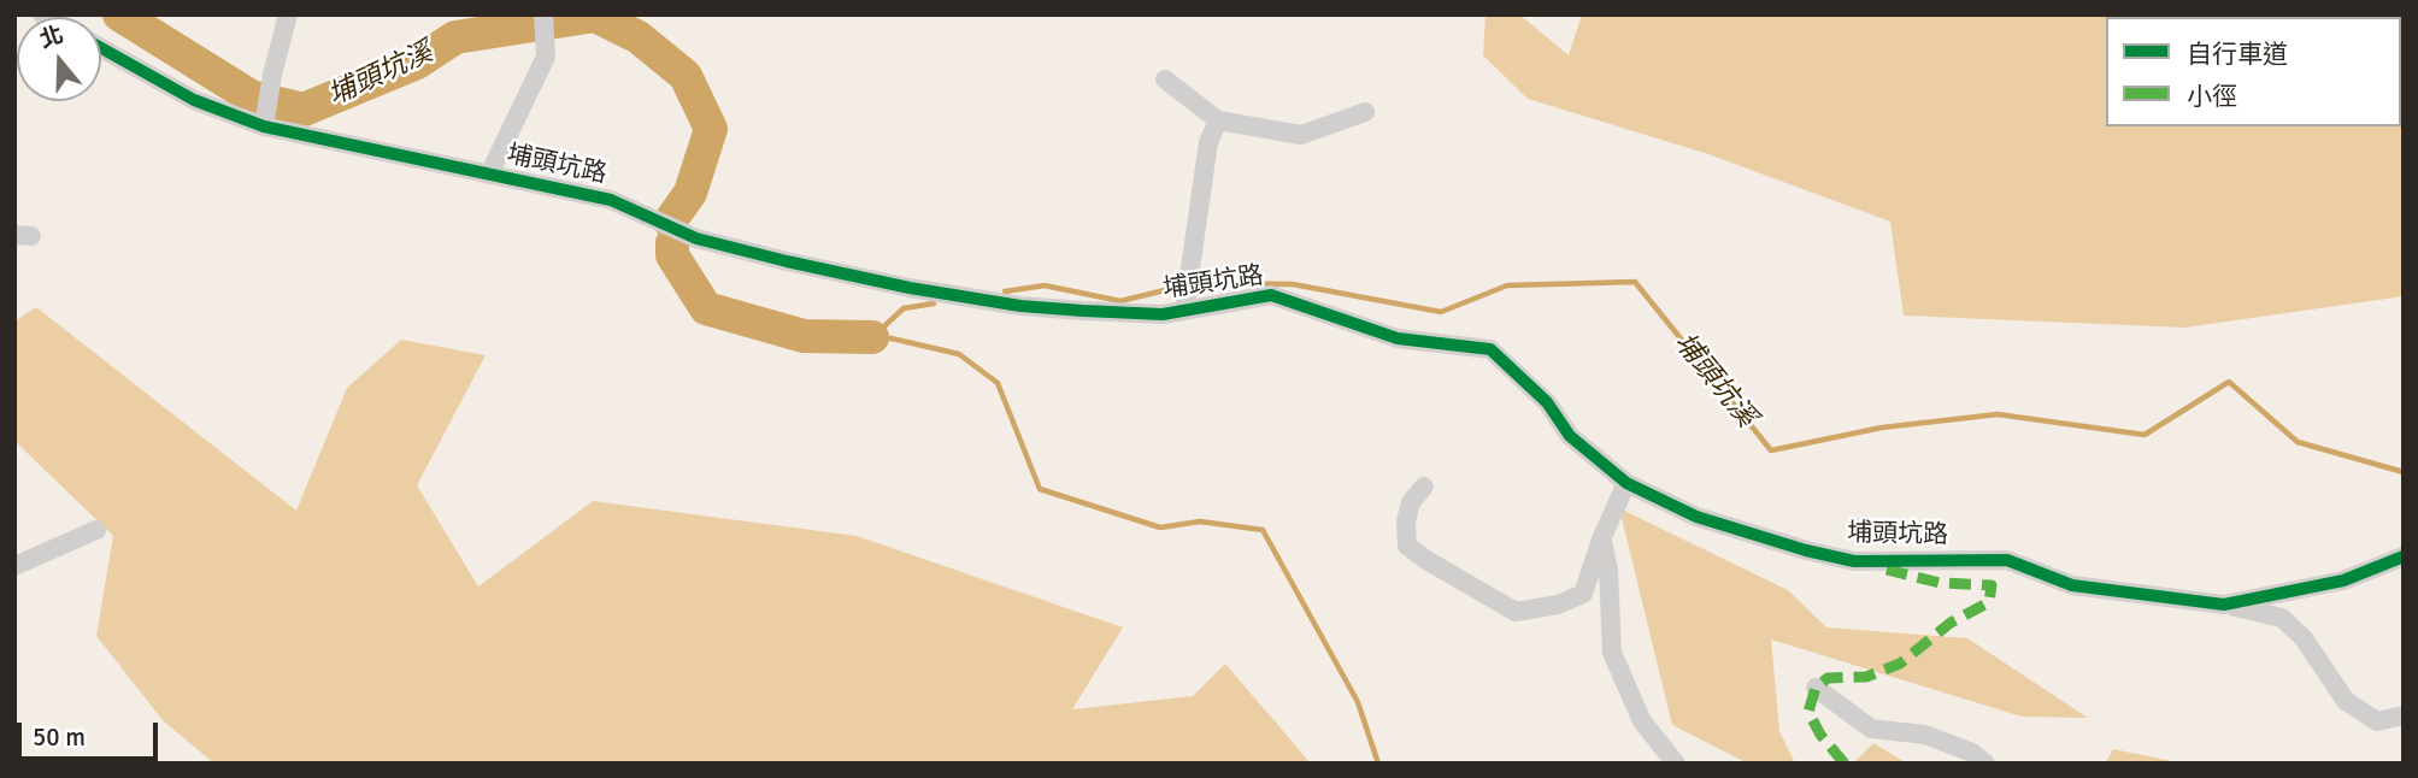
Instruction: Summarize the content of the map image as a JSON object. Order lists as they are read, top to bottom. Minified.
{"streets":{"street":["埔頭坑路"]},"water":["埔頭坑溪"],"legend":["自行車道","小徑"],"scale_bar":"50 m","north":"top"}
